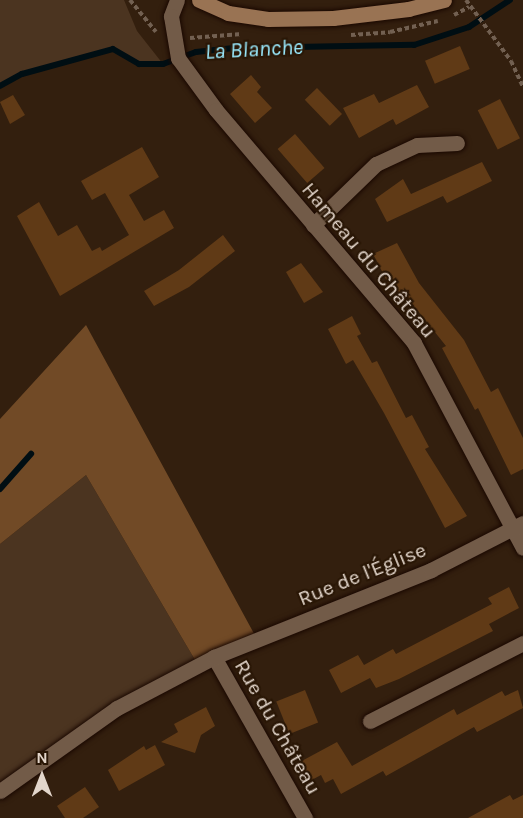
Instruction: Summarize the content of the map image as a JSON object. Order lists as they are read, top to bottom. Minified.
{"streets":{"street":["Hameau du Château","Rue de l'Église","Rue du Château"]},"crossings":[["Hameau du Château","Rue de l'Église"],["Rue de l'Église","Rue du Château"]],"water":["La Blanche"],"north":"top"}
